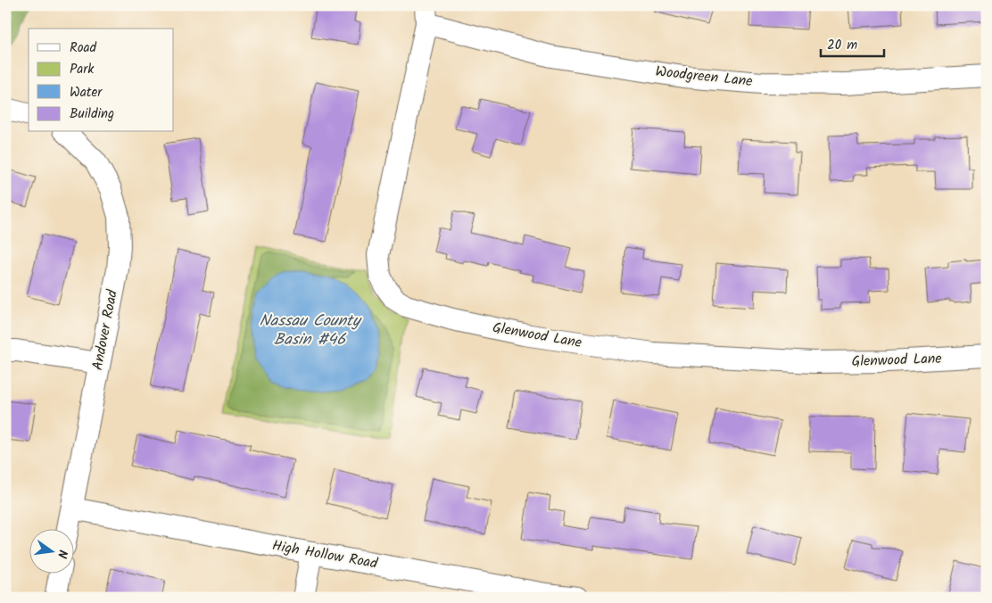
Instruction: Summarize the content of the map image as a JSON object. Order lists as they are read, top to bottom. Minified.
{"streets":{"street":["Woodgreen Lane","Andover Road","Glenwood Lane","High Hollow Road"]},"crossings":[["Woodgreen Lane","Glenwood Lane"],["Andover Road","High Hollow Road"]],"water":["Nassau County Basin #46"],"legend":["Road","Park","Water","Building"],"scale_bar":"20 m","north":"right"}
